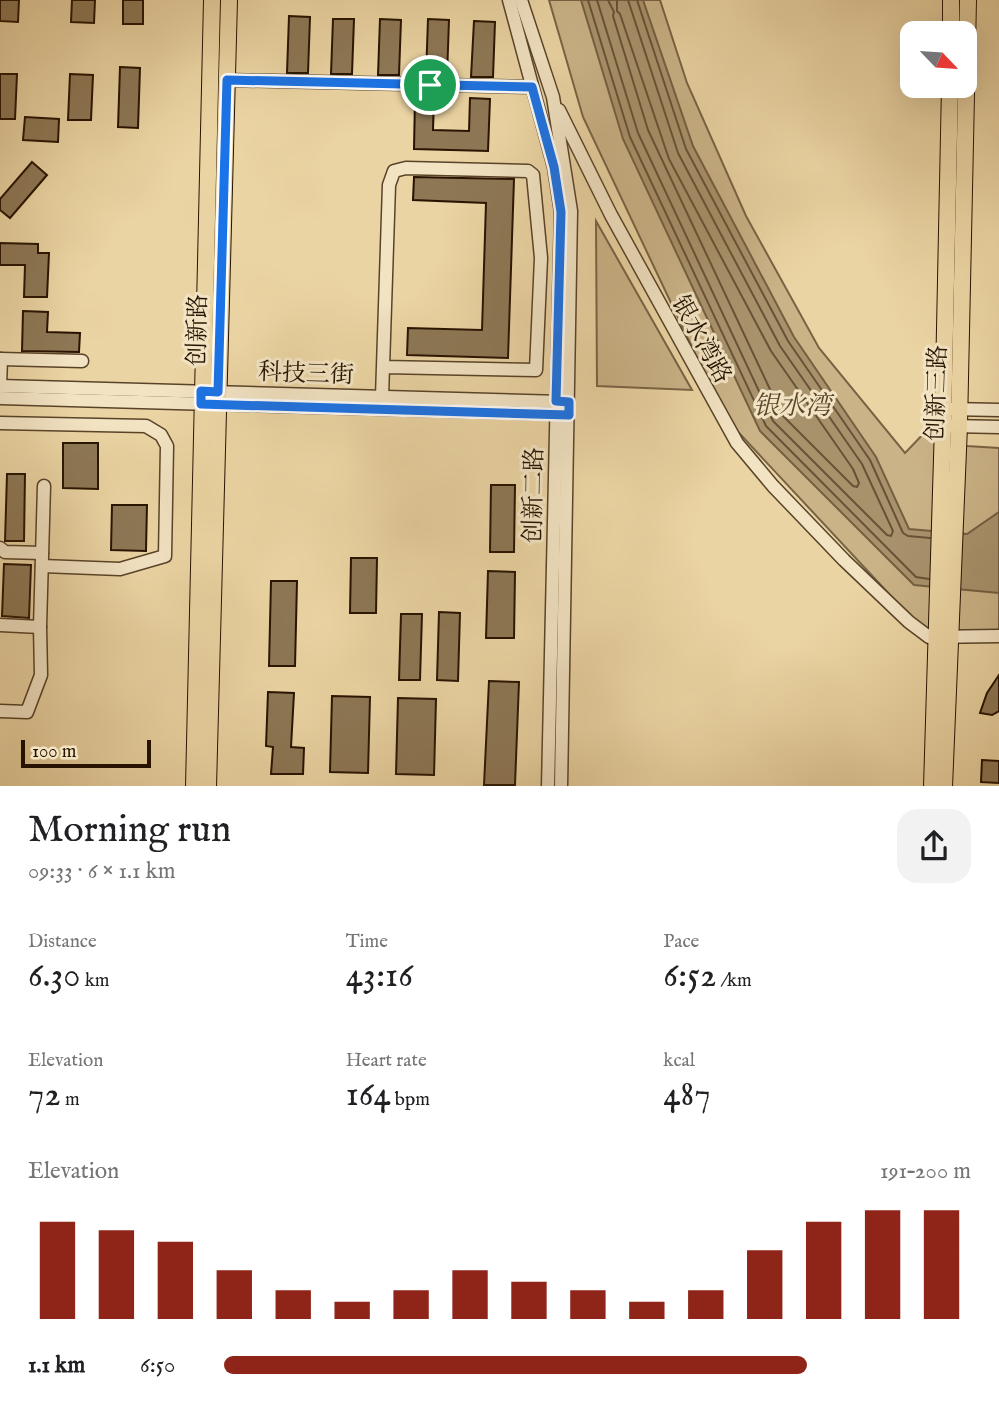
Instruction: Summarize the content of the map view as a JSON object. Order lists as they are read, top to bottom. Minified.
{"streets":{"main road":["创新路","创新三路"],"street":["银水湾路","科技三街","创新二路"]},"crossings":[["创新路","科技三街"],["银水湾路","创新三路"],["银水湾路","创新二路"],["科技三街","创新二路"]],"water":["银水湾"],"scale_bar":"100 m","north":"bottom right","page":{"scale":"100 m","heading":["Morning run","09:33 · 6 × 1.1 km"],"stats":[["Distance","6.30 km"],["Time","43:16"],["Pace","6:52 /km"],["Elevation","72 m"],["Heart rate","164 bpm"],["kcal","487"]],"chart":["Elevation","191–200 m"],"list":[{"name":"1.1 km","note":"6:50"}]}}
